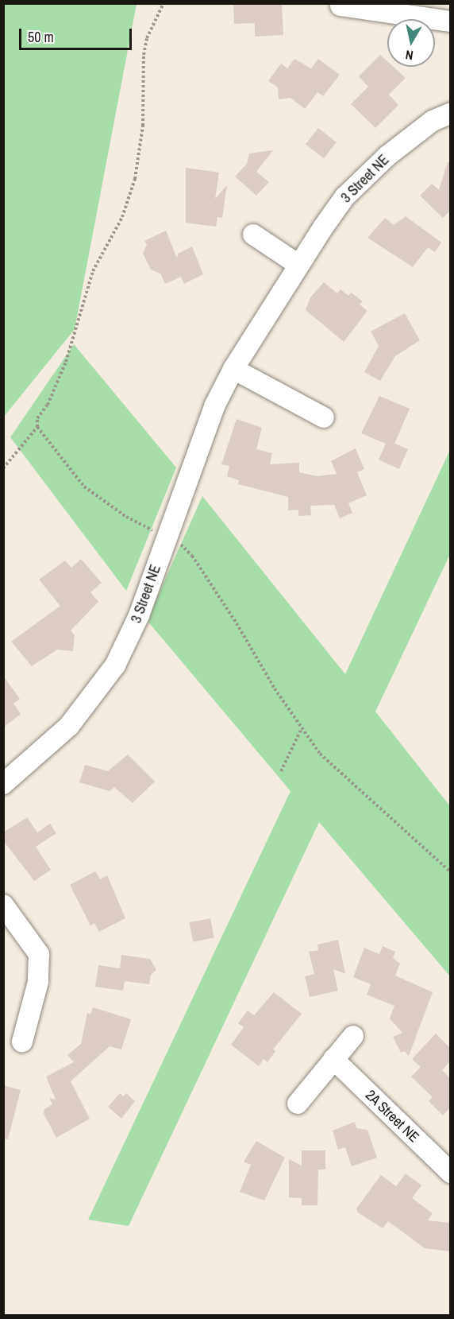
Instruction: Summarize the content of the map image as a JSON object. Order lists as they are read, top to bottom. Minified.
{"streets":{"street":["3 Street NE","2A Street NE"]},"scale_bar":"50 m","north":"bottom"}
